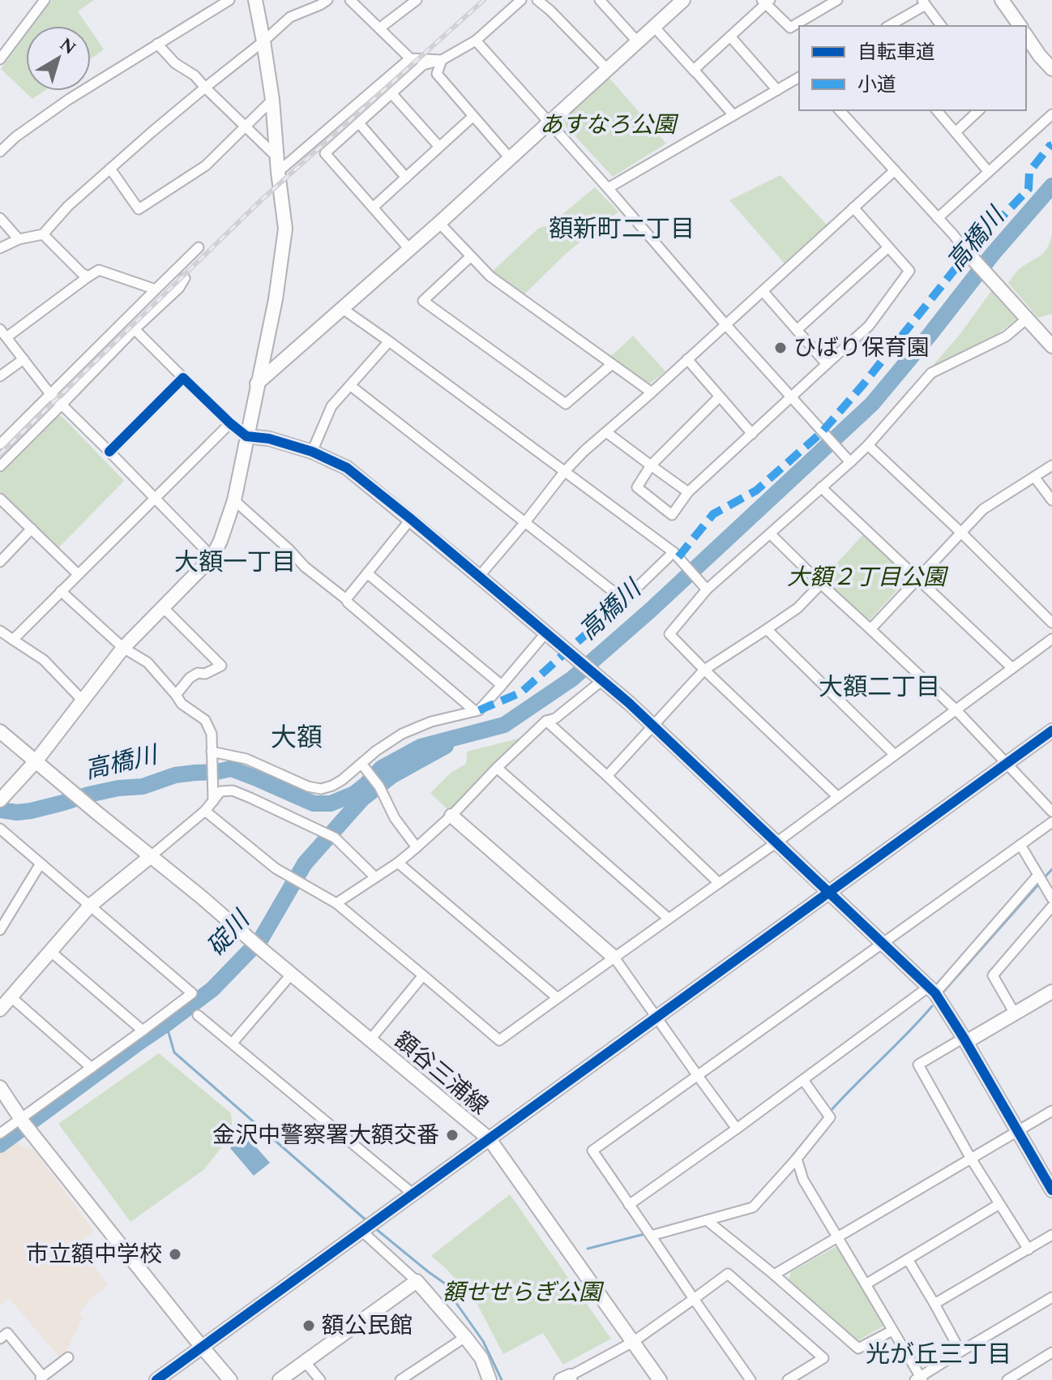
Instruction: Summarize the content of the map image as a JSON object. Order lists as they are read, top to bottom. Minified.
{"streets":{"street":["額谷三浦線"]},"districts":["額新町二丁目","大額一丁目","大額二丁目","大額","光が丘三丁目"],"water":["高橋川","碇川"],"parks":["あすなろ公園","大額２丁目公園","額せせらぎ公園"],"places":["ひばり保育園","金沢中警察署大額交番","市立額中学校","額公民館"],"legend":["自転車道","小道"],"north":"top right"}
